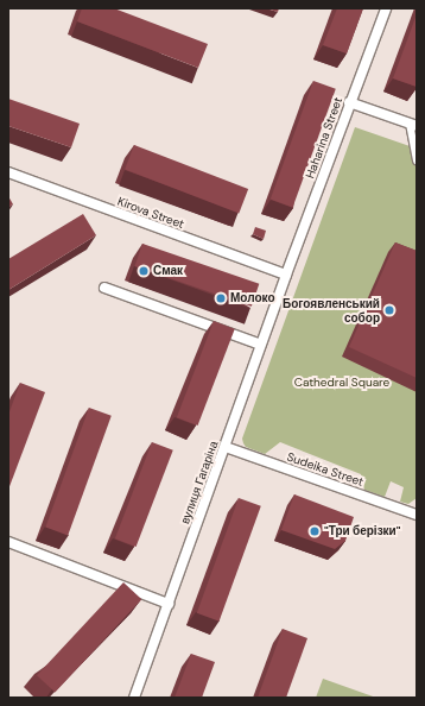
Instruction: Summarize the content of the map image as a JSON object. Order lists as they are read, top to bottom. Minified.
{"streets":{"street":["Haharina Street","Kirova Street","Sudeika Street","вулиця Гагаріна"]},"crossings":[["Haharina Street","Kirova Street"],["Haharina Street","вулиця Гагаріна"],["Kirova Street","вулиця Гагаріна"],["Sudeika Street","вулиця Гагаріна"]],"parks":["Cathedral Square"],"places":["Смак","Молоко","Богоявленський собор","\"Три берізки\""]}
